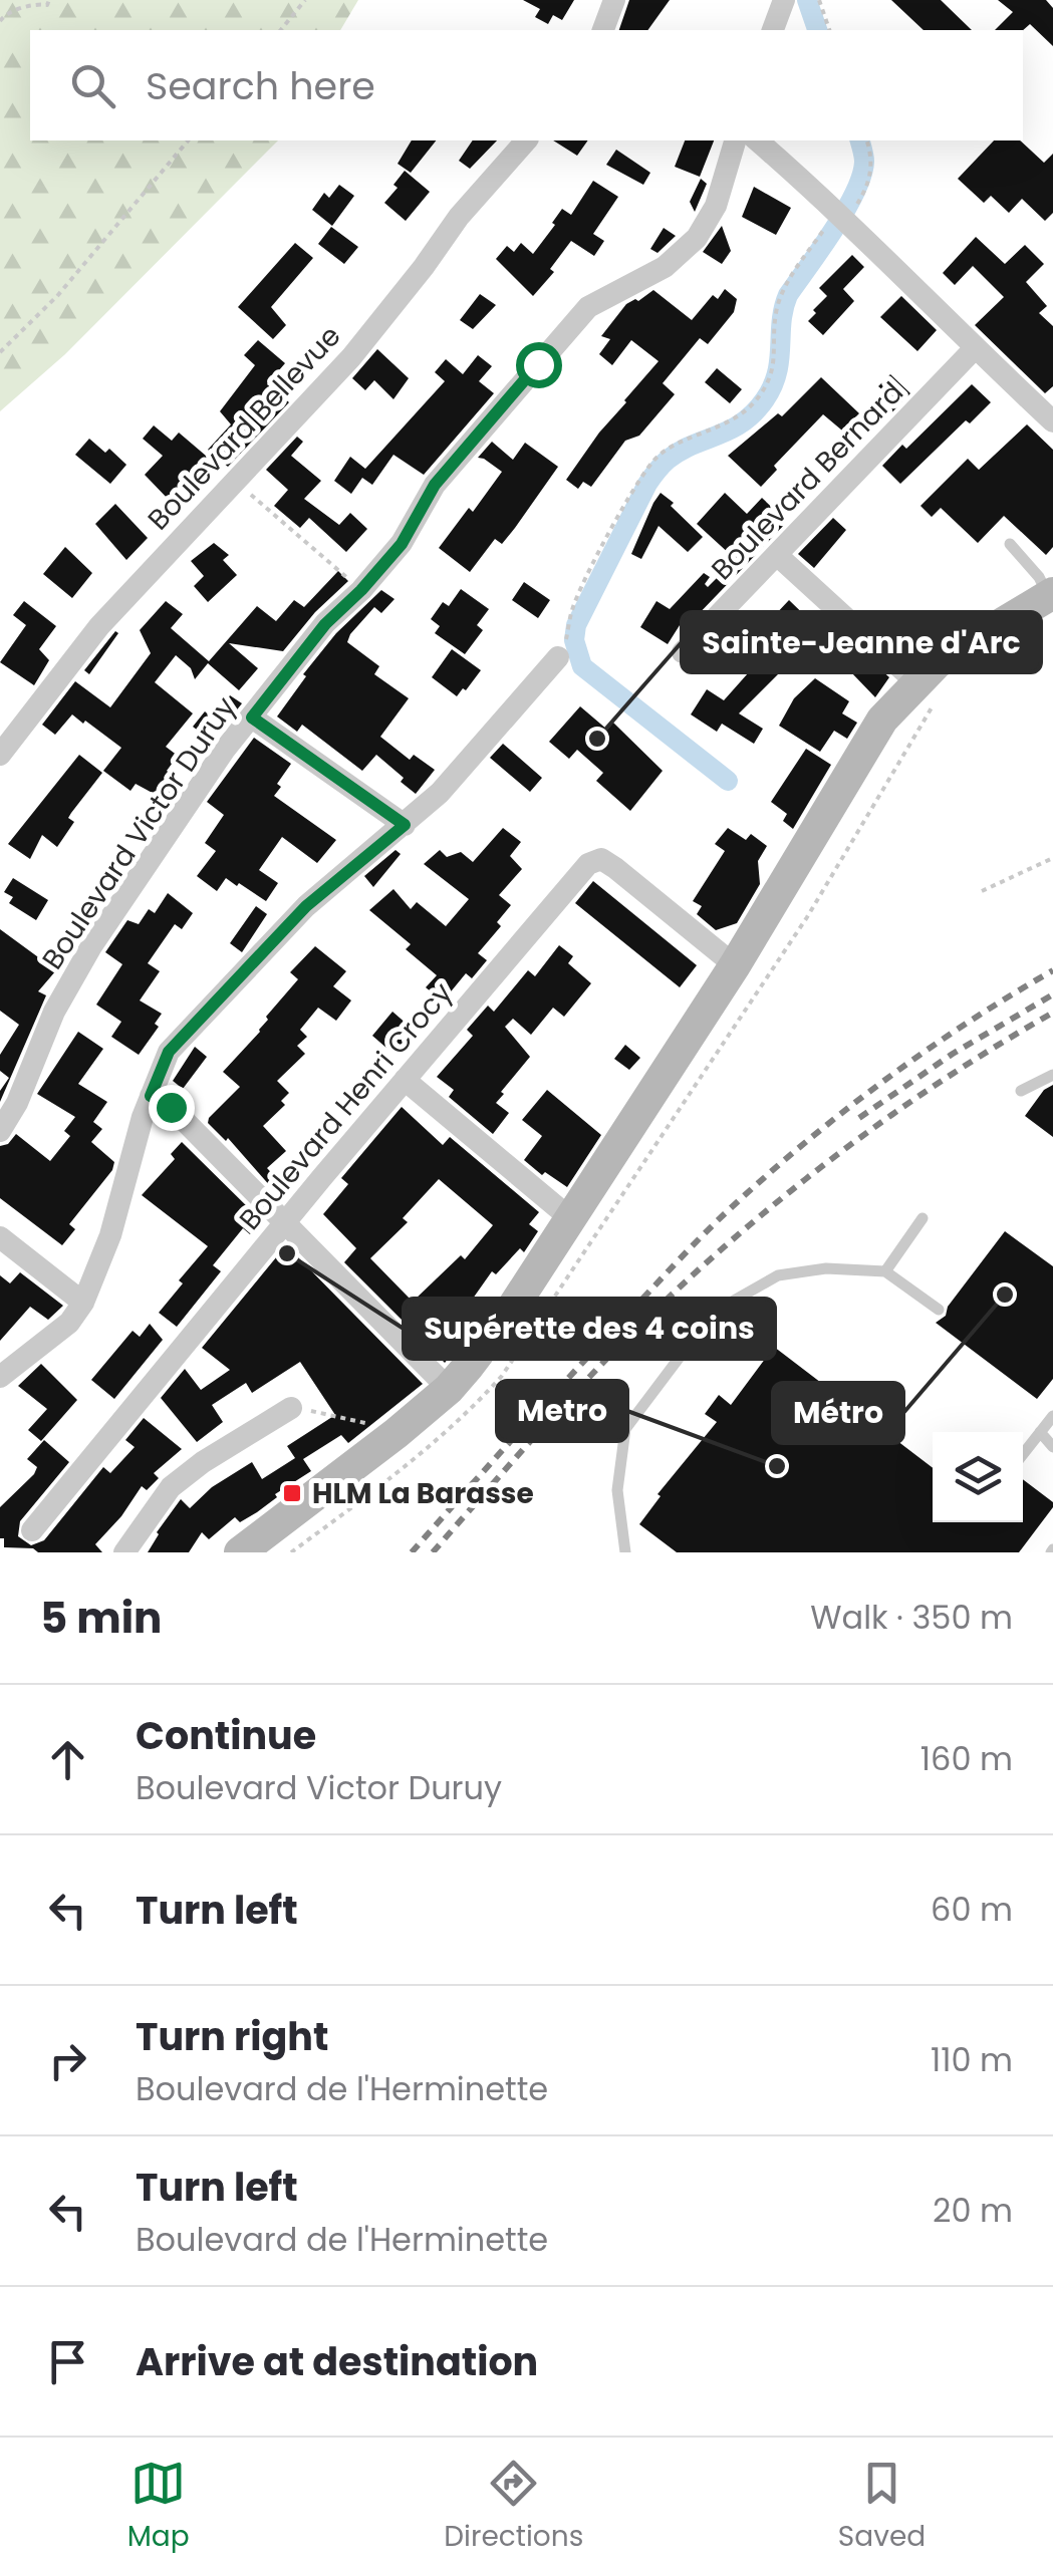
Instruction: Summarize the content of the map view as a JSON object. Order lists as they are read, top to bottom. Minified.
{"streets":{"street":["Boulevard Bellevue","Boulevard Bernard","Boulevard Victor Duruy","Boulevard Henri Crocy"]},"places":{"other":["Sainte-Jeanne d'Arc","Supérette des 4 coins","Métro","Metro"],"transit":["HLM La Barasse"]},"page":{"search":"Search here","heading":["5 min","Walk · 350 m"],"list":[["Continue","Boulevard Victor Duruy","160 m"],["Turn left","60 m"],["Turn right","Boulevard de l'Herminette","110 m"],["Turn left","Boulevard de l'Herminette","20 m"],"Arrive at destination"],"nav":["Map","Directions","Saved"]}}
